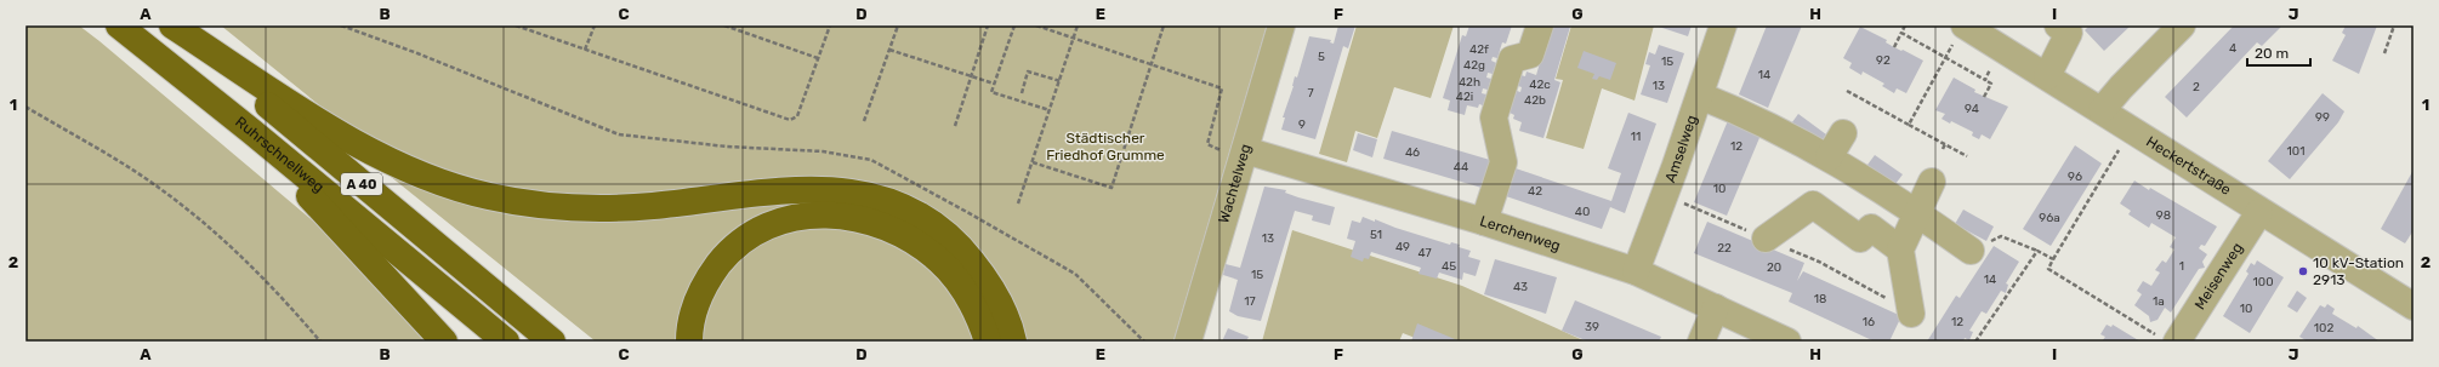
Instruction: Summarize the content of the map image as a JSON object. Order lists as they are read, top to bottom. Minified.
{"streets":{"highway":["Ruhrschnellweg","A 40"],"street":["Amselweg","Heckertstraße","Wachtelweg","Lerchenweg","Meisenweg"]},"crossings":[["Amselweg","Lerchenweg"],["Heckertstraße","Meisenweg"],["Wachtelweg","Lerchenweg"]],"parks":["Städtischer Friedhof Grumme"],"places":["10 kV-Station 2913"],"house_numbers":["4","42f","5","92","15","42g","14","42h","42c","13","2","7","42i","42b","94","99","9","11","12","101","46","44","96","10","42","40","98","96a","51","13","49","22","47","45","1","20","15","14","100","43","18","17","1a","10","16","12","39","102"],"scale_bar":"20 m","grid":{"columns":["A","B","C","D","E","F","G","H","I","J"],"rows":["1","2"]}}
